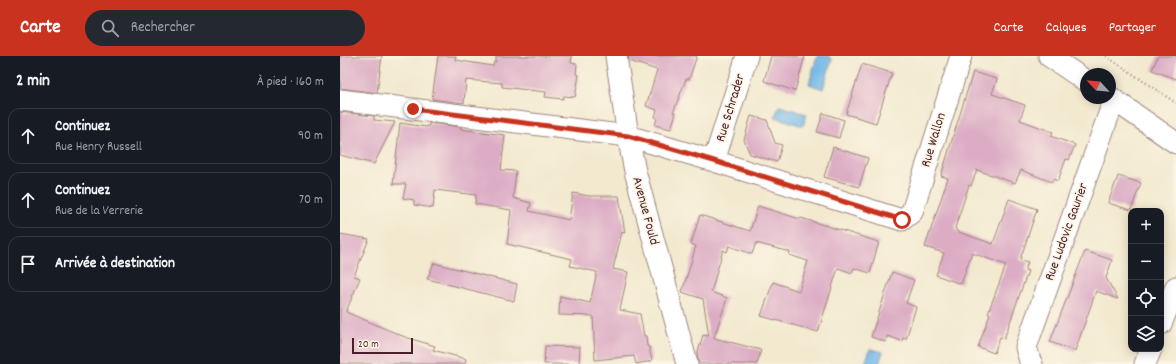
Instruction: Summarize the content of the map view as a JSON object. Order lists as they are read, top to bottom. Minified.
{"streets":{"street":["Rue Schrader","Rue Wallon","Avenue Fould","Rue Ludovic Gaurier"]},"crossings":[["Rue Schrader","Rue Wallon"]],"scale_bar":"20 m","north":"top left","page":{"header":"Carte","search":"Rechercher","nav":["Carte","Calques","Partager"],"heading":["2 min","À pied · 160 m"],"list":[["Continuez","Rue Henry Russell","90 m"],["Continuez","Rue de la Verrerie","70 m"],"Arrivée à destination"],"map_buttons":["+","−"],"scale":"20 m"}}
